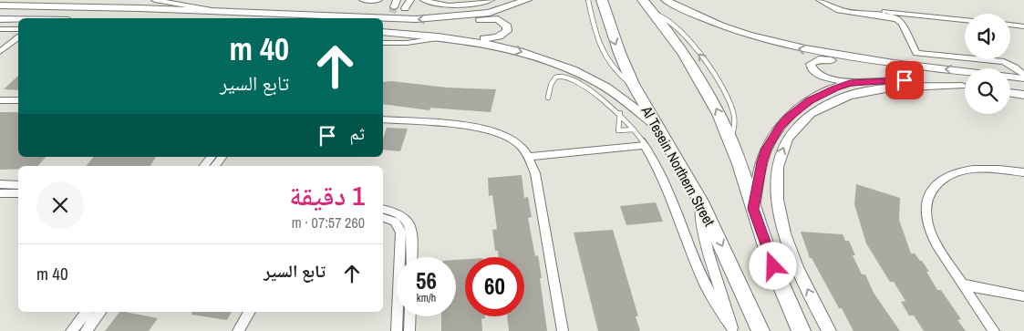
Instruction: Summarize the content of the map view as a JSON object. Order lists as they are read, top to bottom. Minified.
{"streets":{"main road":["Al Tesein Northern Street"]},"page":{"turn":["40 m","تابع السير"],"then":"ثم","heading":["1 دقيقة","260 m · 07:57"],"list":[{"name":"تابع السير","value":"40 m"}],"speed":"56 km/h","limit":"60"}}
